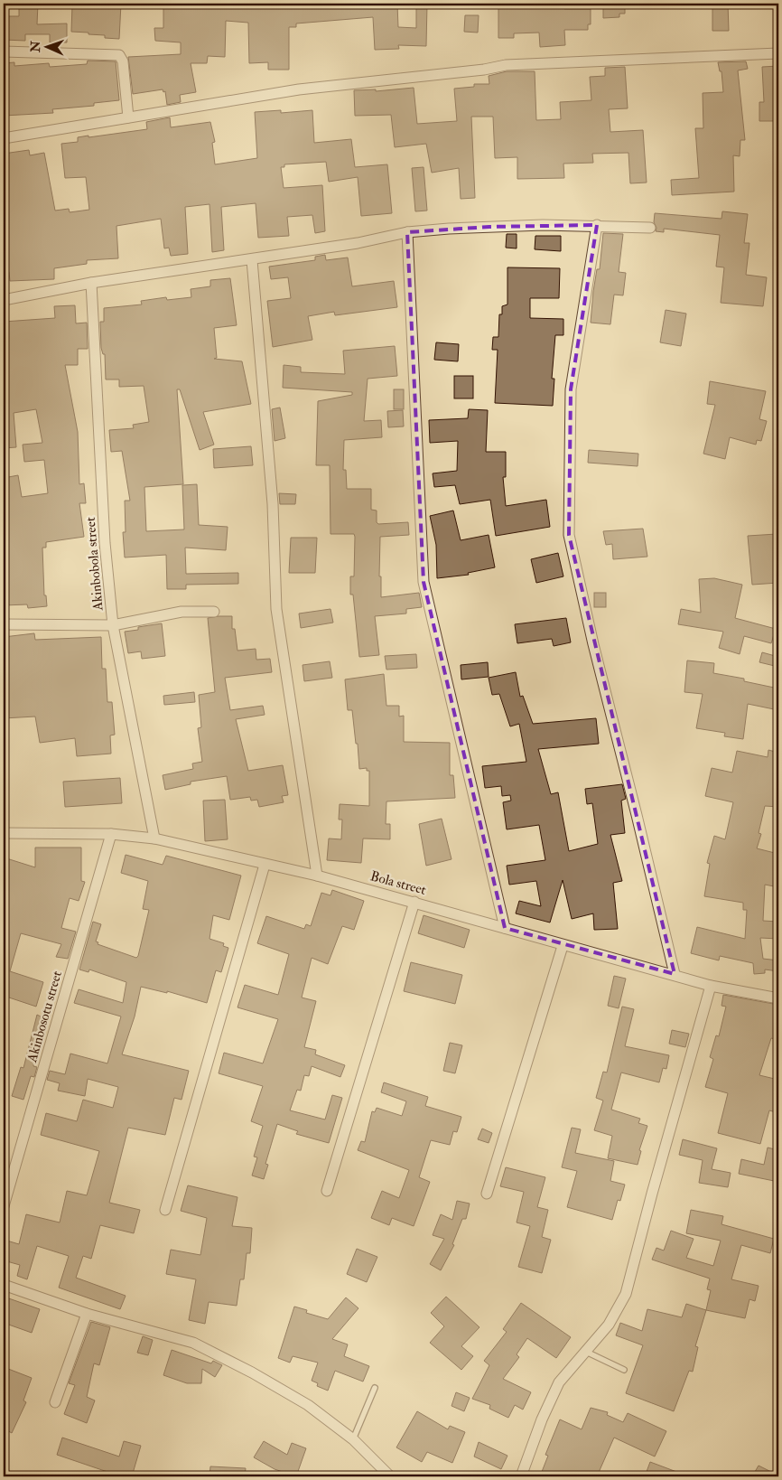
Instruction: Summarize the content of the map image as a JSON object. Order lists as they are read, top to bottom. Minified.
{"streets":{"street":["Akinbobola street","Bola street","Akinbosotu street"]},"crossings":[["Akinbobola street","Bola street"],["Bola street","Akinbosotu street"]],"north":"left"}
